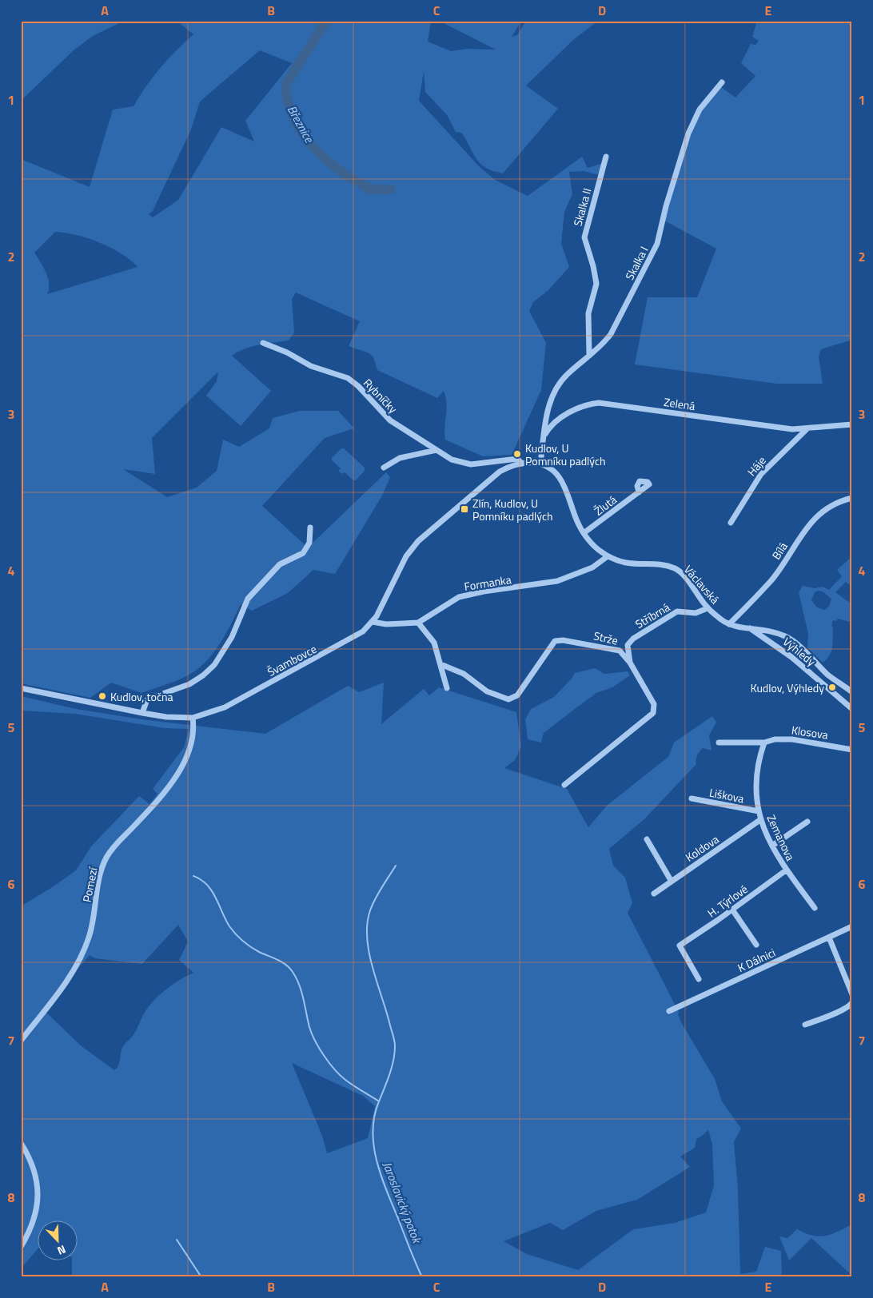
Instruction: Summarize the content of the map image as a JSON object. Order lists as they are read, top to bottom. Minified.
{"streets":{"street":["Skalka II","Skalka I","Rybníčky","Zelená","Háje","Žlutá","Bílá","Formanka","Václavská","Stříbrná","Strže","Výhledy","Švambovce","Klosova","Liškova","Zemanova","Koldova","Pomezí","H. Týrlové","K Dálnici"]},"crossings":[["Skalka II","Skalka I"],["Skalka I","Zelená"],["Rybníčky","Švambovce"],["Zelená","Háje"],["Žlutá","Václavská"],["Bílá","Václavská"],["Formanka","Václavská"],["Formanka","Švambovce"],["Václavská","Stříbrná"],["Václavská","Výhledy"],["Stříbrná","Strže"],["Švambovce","Pomezí"],["Klosova","Zemanova"],["Liškova","Zemanova"],["Zemanova","Koldova"],["Zemanova","H. Týrlové"]],"water":["Březnice","Jaroslavický potok"],"places":{"other":["Kudlov, U Pomníku padlých","Kudlov, Výhledy","Kudlov, točna"],"transit":["Zlín, Kudlov, U Pomníku padlých"]},"north":"bottom right","grid":{"columns":["A","B","C","D","E"],"rows":["1","2","3","4","5","6","7","8"]}}
